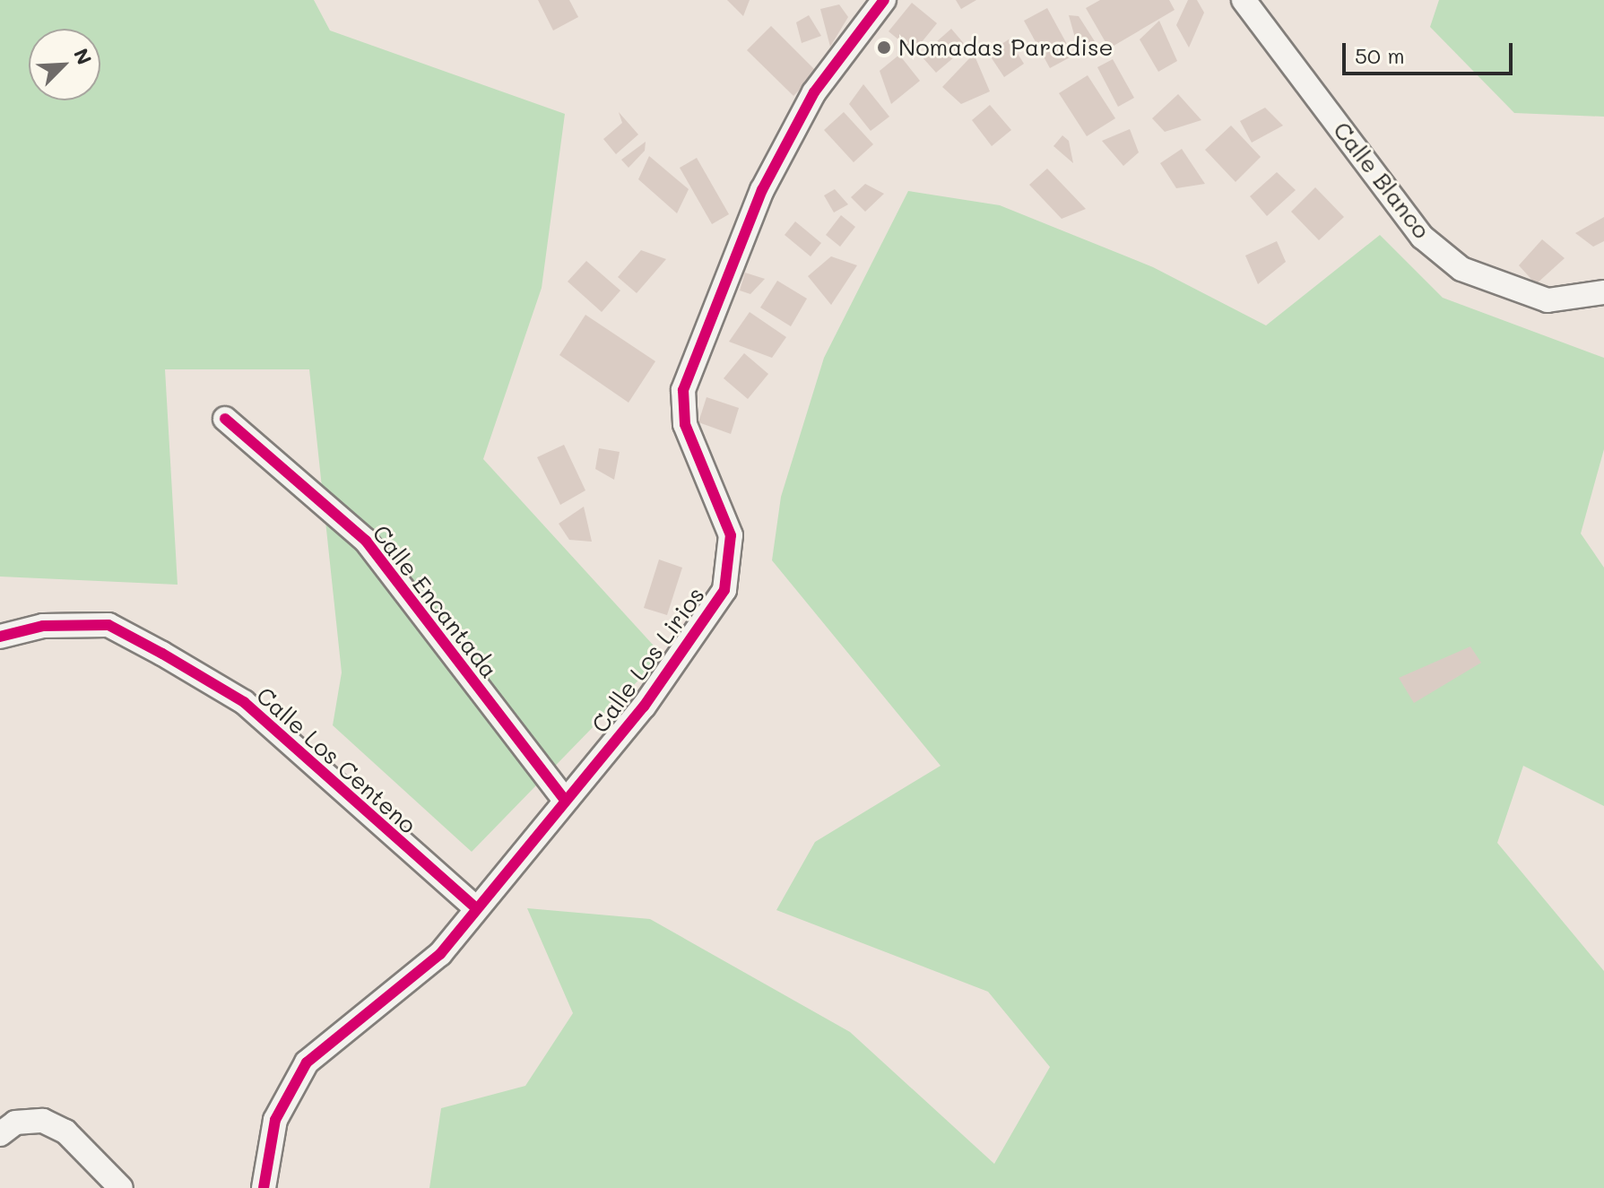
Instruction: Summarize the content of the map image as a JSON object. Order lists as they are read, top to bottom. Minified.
{"streets":{"street":["Calle Blanco","Calle Encantada","Calle Los Lirios","Calle Los Centeno"]},"crossings":[["Calle Encantada","Calle Los Lirios"],["Calle Los Lirios","Calle Los Centeno"]],"places":["Nomadas Paradise"],"scale_bar":"50 m","north":"top right"}
